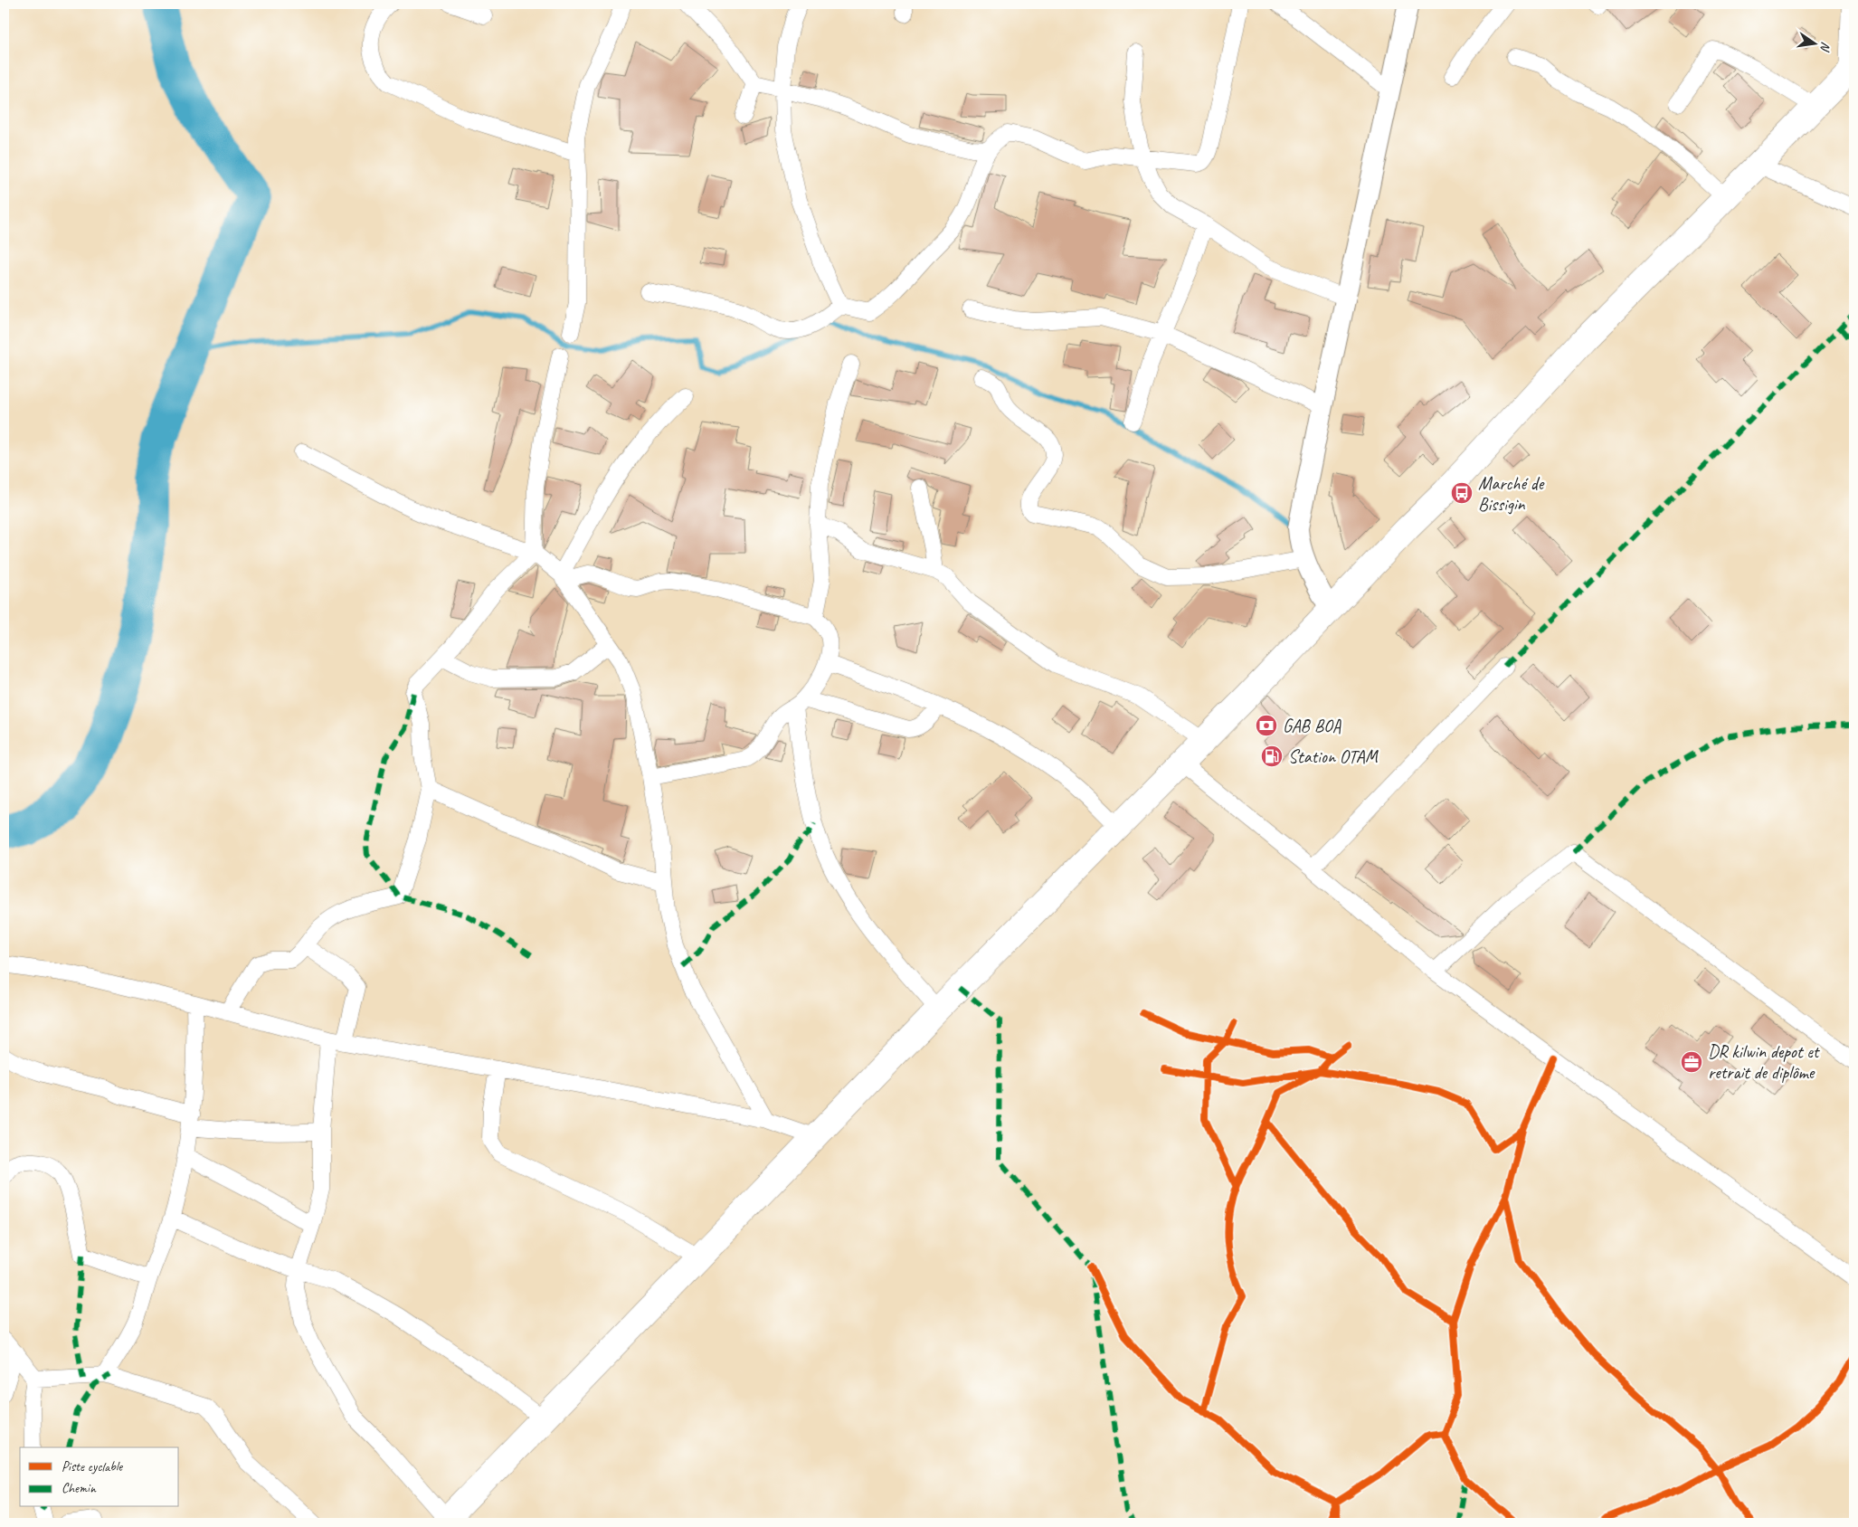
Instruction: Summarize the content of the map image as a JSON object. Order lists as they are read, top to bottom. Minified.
{"places":{"bus stop":["Marché de Bissigin"],"bank":["GAB BOA"],"fuel station":["Station OTAM"],"office":["DR kilwin depot et retrait de diplôme"]},"legend":["Piste cyclable","Chemin"],"north":"right"}
